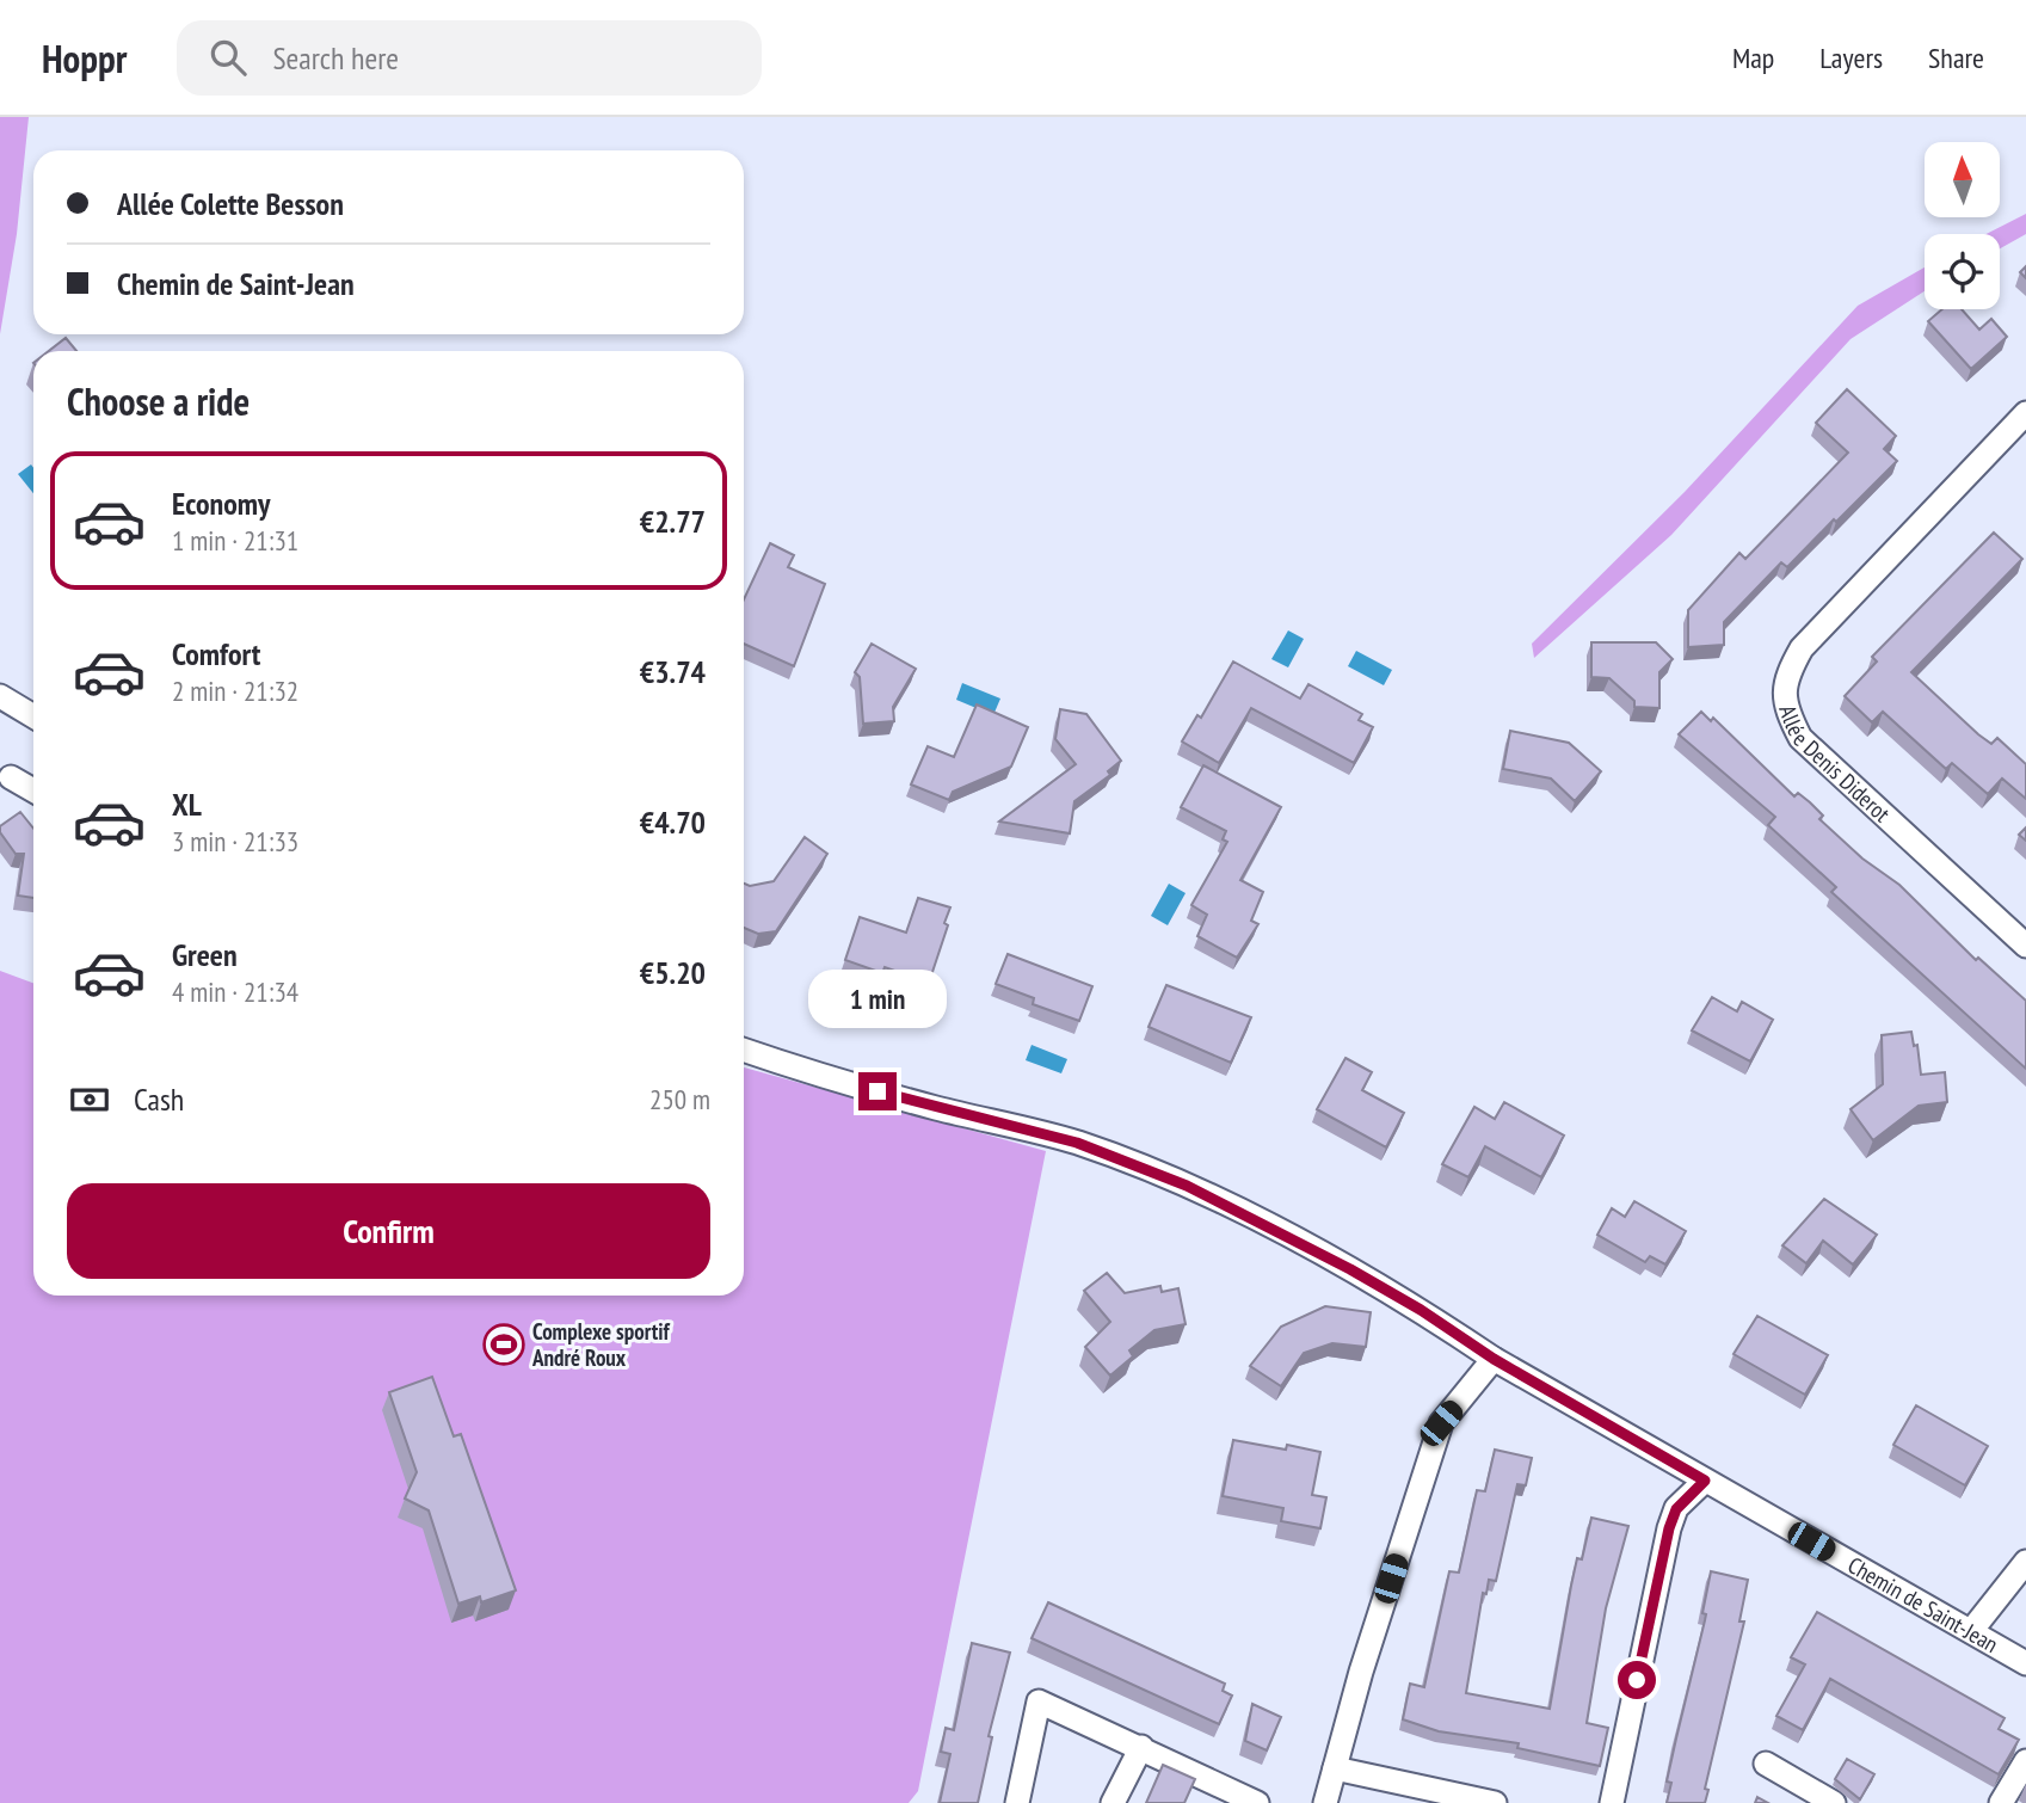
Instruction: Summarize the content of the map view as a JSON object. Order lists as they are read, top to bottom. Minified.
{"streets":{"street":["Allée Denis Diderot","Chemin de Saint-Jean"]},"places":{"sports":["Complexe sportif André Roux"]},"north":"top","page":{"header":"Hoppr","search":"Search here","nav":["Map","Layers","Share"],"banner":["Allée Colette Besson","Chemin de Saint-Jean"],"heading":"Choose a ride","list":[{"name":"Economy","note":"1 min · 21:31","value":"€2.77"},{"name":"Comfort","note":"2 min · 21:32","value":"€3.74"},{"name":"XL","note":"3 min · 21:33","value":"€4.70"},{"name":"Green","note":"4 min · 21:34","value":"€5.20"}],"bubble":"1 min","pay":["Cash","250 m"],"buttons":"Confirm"}}
